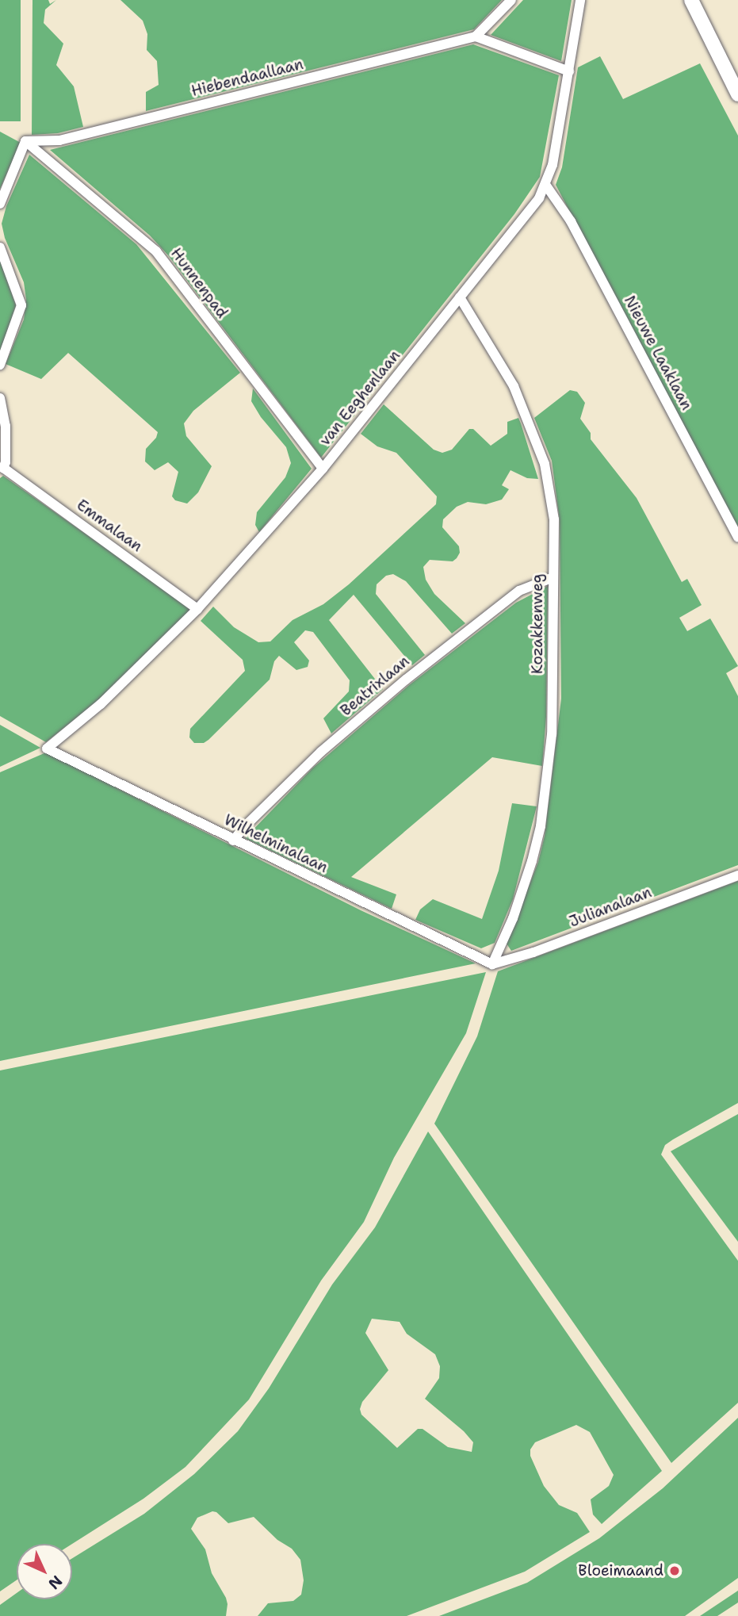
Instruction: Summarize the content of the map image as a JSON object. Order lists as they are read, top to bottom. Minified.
{"streets":{"street":["Hiebendaallaan","Hunnenpad","Nieuwe Laaklaan","van Eeghenlaan","Emmalaan","Kozakkenweg","Beatrixlaan","Wilhelminalaan","Julianalaan"]},"crossings":[["Hiebendaallaan","Hunnenpad"],["Hunnenpad","van Eeghenlaan"],["Nieuwe Laaklaan","van Eeghenlaan"],["van Eeghenlaan","Emmalaan"],["van Eeghenlaan","Kozakkenweg"],["van Eeghenlaan","Wilhelminalaan"],["Kozakkenweg","Beatrixlaan"],["Kozakkenweg","Wilhelminalaan"],["Kozakkenweg","Julianalaan"],["Beatrixlaan","Wilhelminalaan"],["Wilhelminalaan","Julianalaan"]],"places":["Bloeimaand"],"north":"bottom right"}
